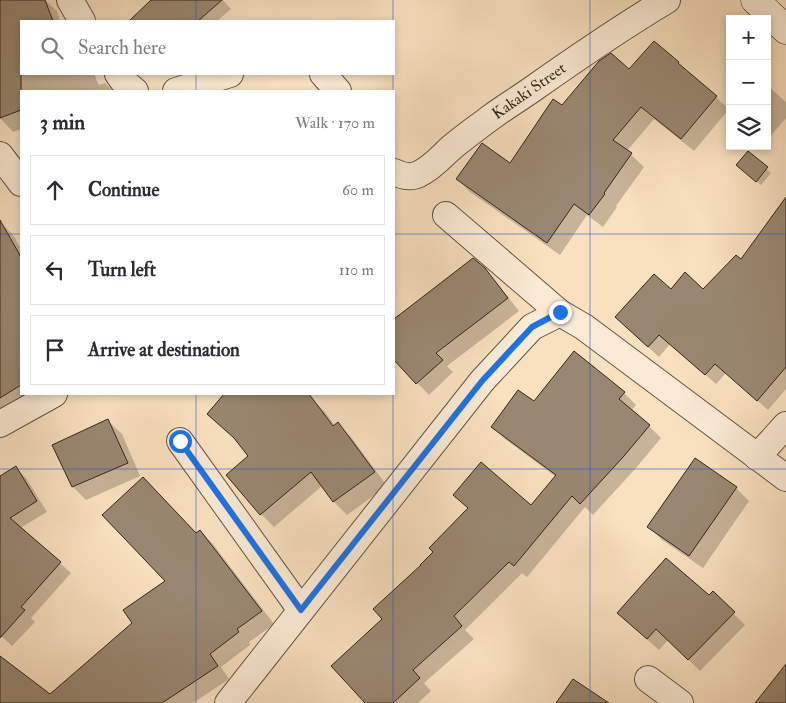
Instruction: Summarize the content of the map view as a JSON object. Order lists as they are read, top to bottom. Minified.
{"streets":{"street":["Kakaki Street"]},"page":{"map_buttons":["+","−"],"search":"Search here","heading":["3 min","Walk · 170 m"],"list":[["Continue","60 m"],["Turn left","110 m"],"Arrive at destination"]}}
